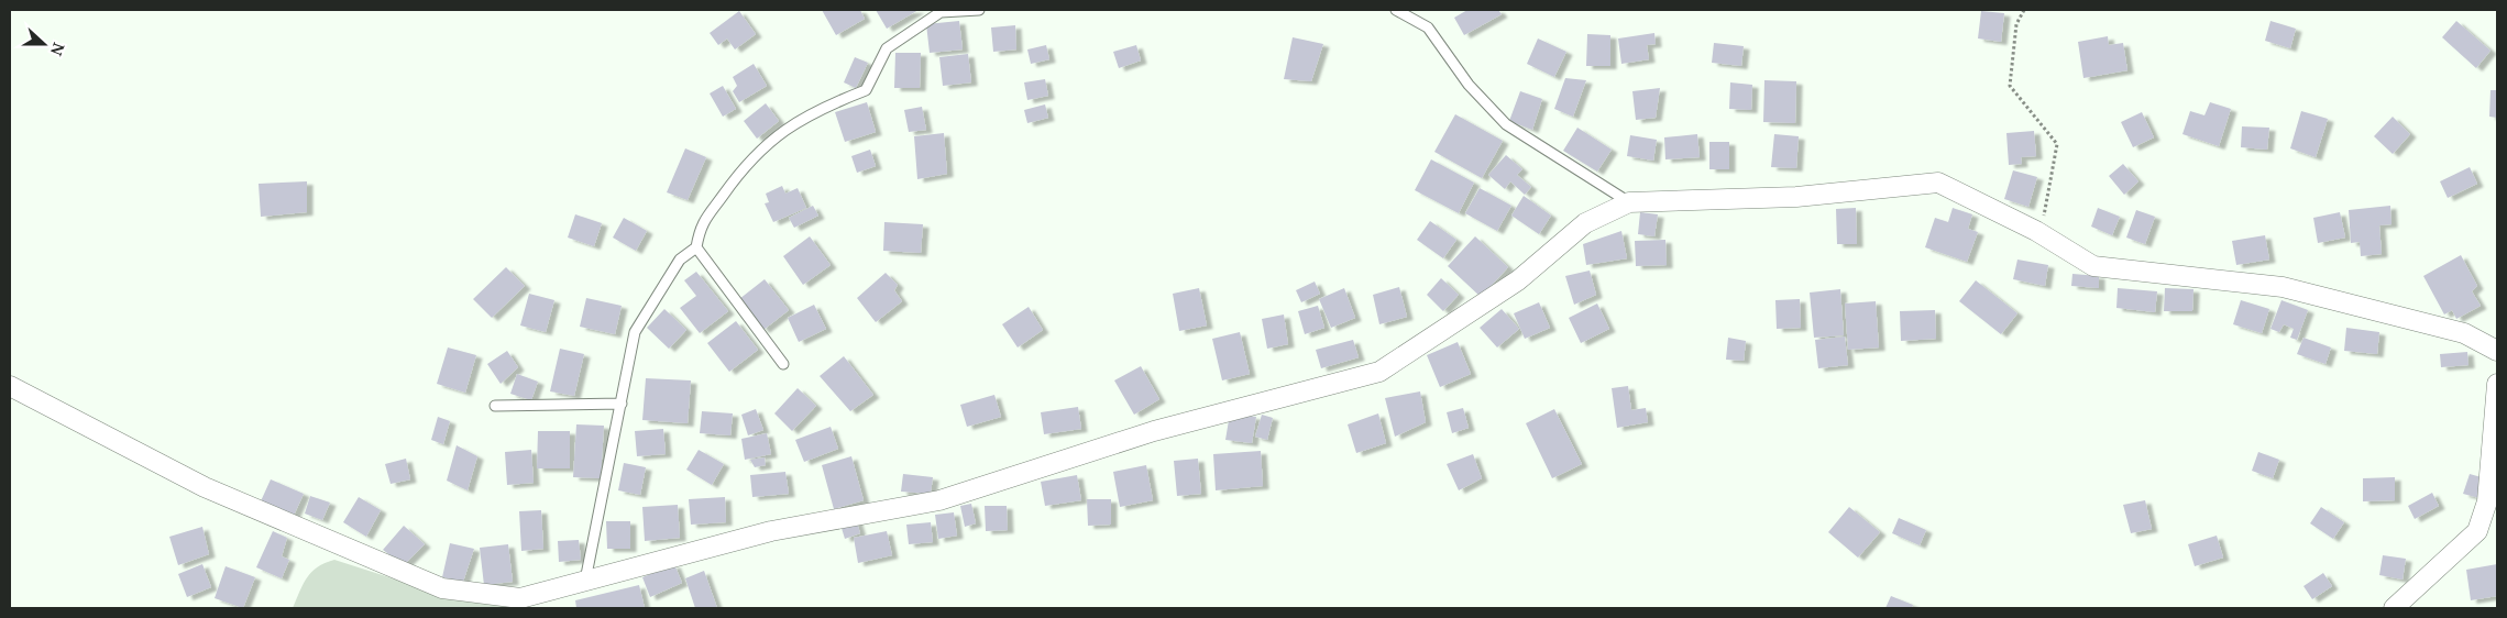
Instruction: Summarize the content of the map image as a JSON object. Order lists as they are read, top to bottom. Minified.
{"north":"right"}
